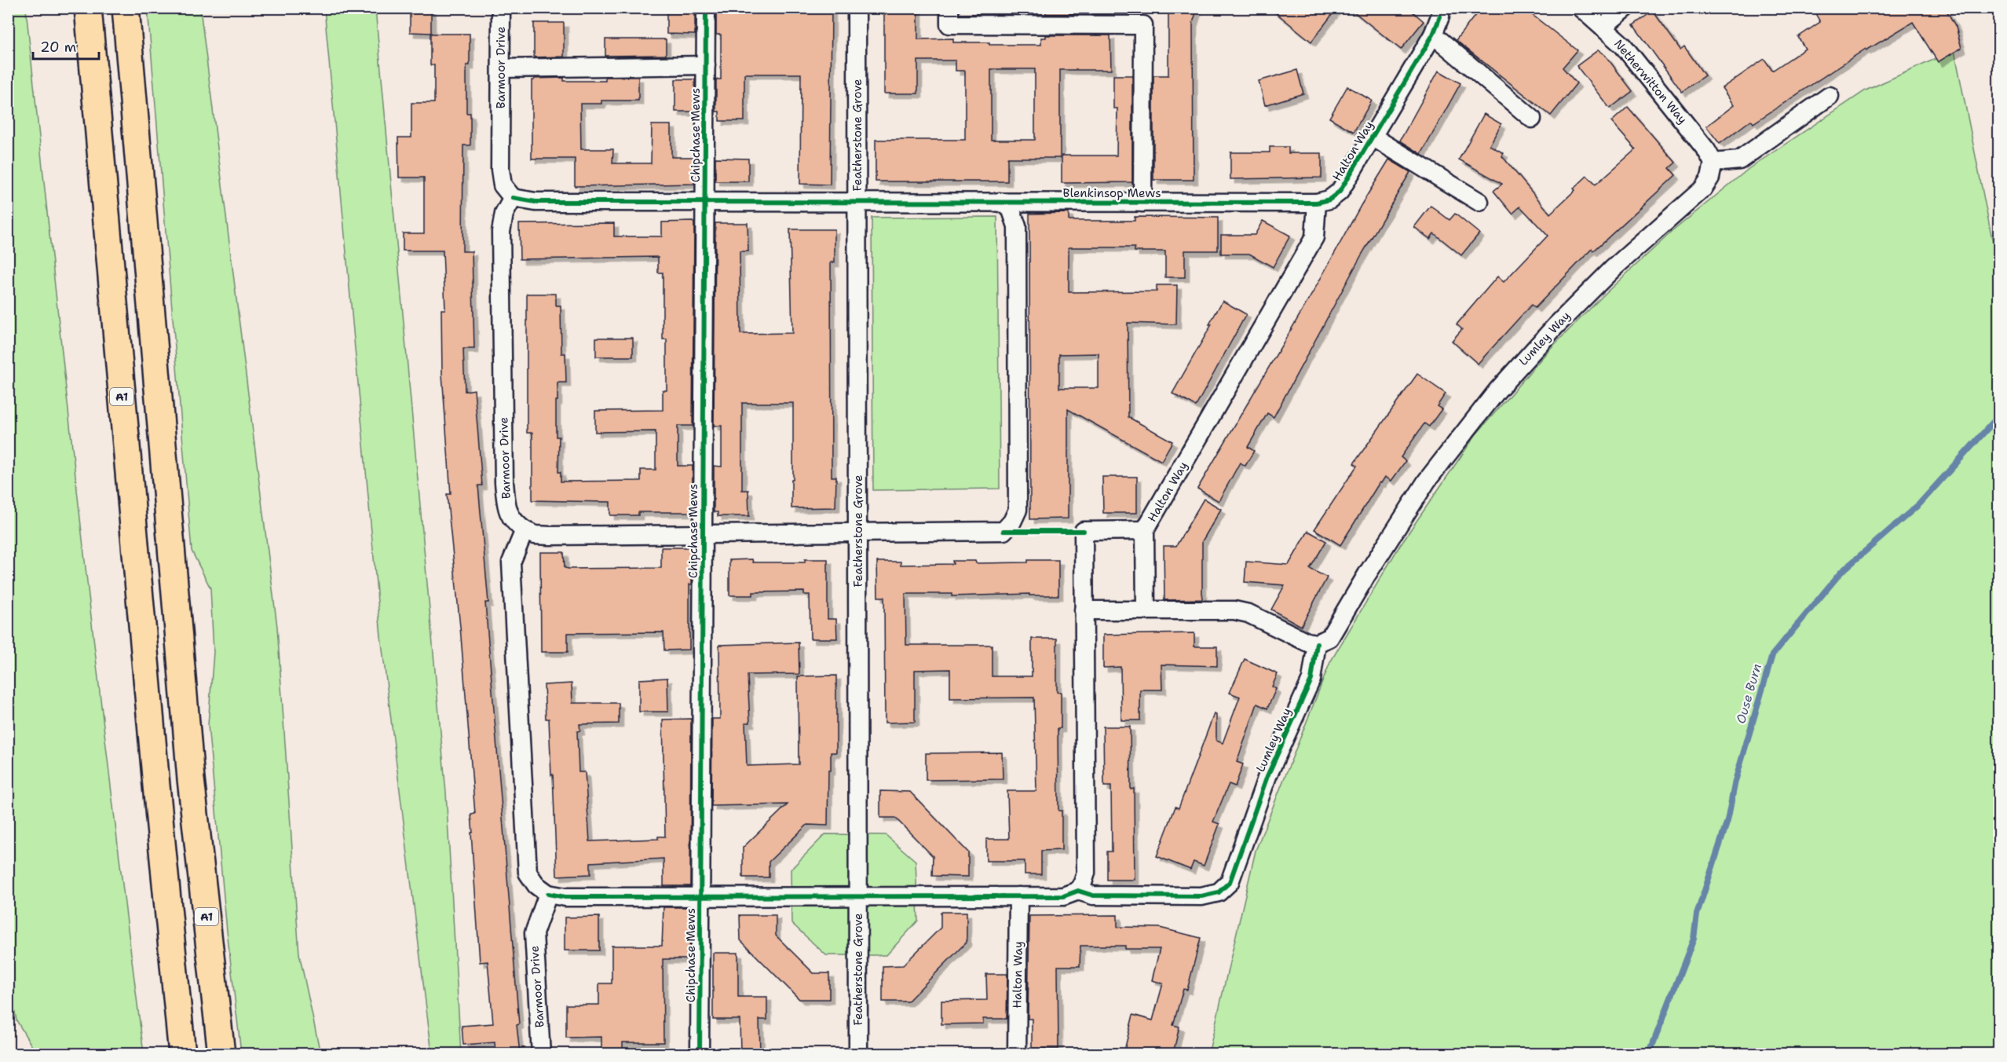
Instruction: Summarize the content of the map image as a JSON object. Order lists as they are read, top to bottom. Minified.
{"streets":{"highway":["A1"],"street":["Barmoor Drive","Netherwitton Way","Chipchase Mews","Featherstone Grove","Halton Way","Blenkinsop Mews","Lumley Way"]},"crossings":[["Barmoor Drive","Blenkinsop Mews"],["Netherwitton Way","Lumley Way"],["Chipchase Mews","Blenkinsop Mews"],["Featherstone Grove","Blenkinsop Mews"],["Halton Way","Blenkinsop Mews"],["Halton Way","Lumley Way"]],"water":["Ouse Burn"],"scale_bar":"20 m"}
